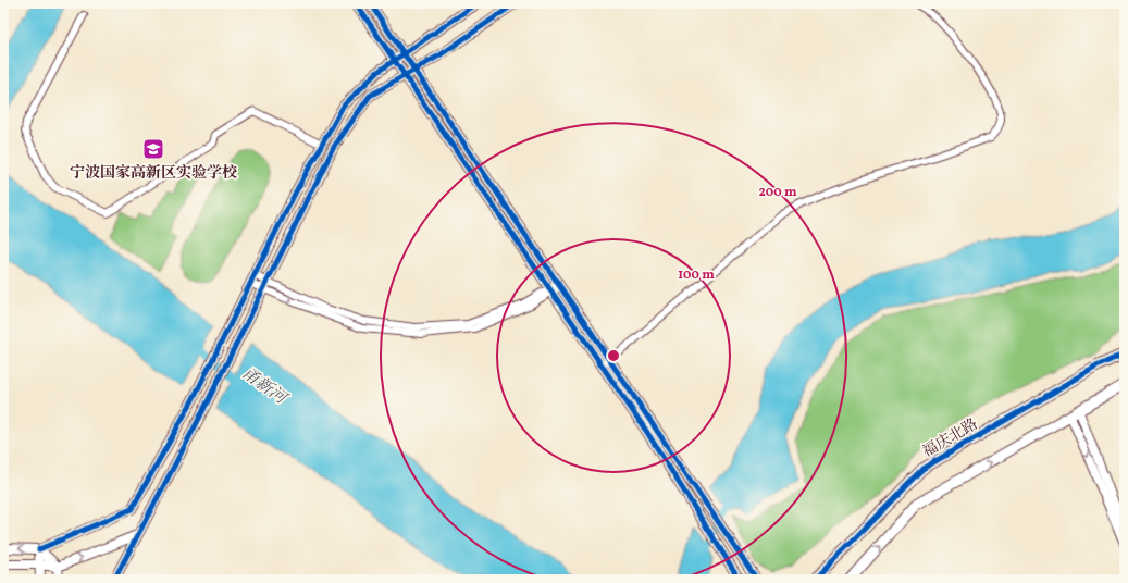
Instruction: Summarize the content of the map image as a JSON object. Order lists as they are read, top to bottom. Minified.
{"streets":{"main road":["福庆北路"]},"water":["甬新河"],"places":{"school or university":["宁波国家高新区实验学校"]},"rings":["200 m","100 m"]}
